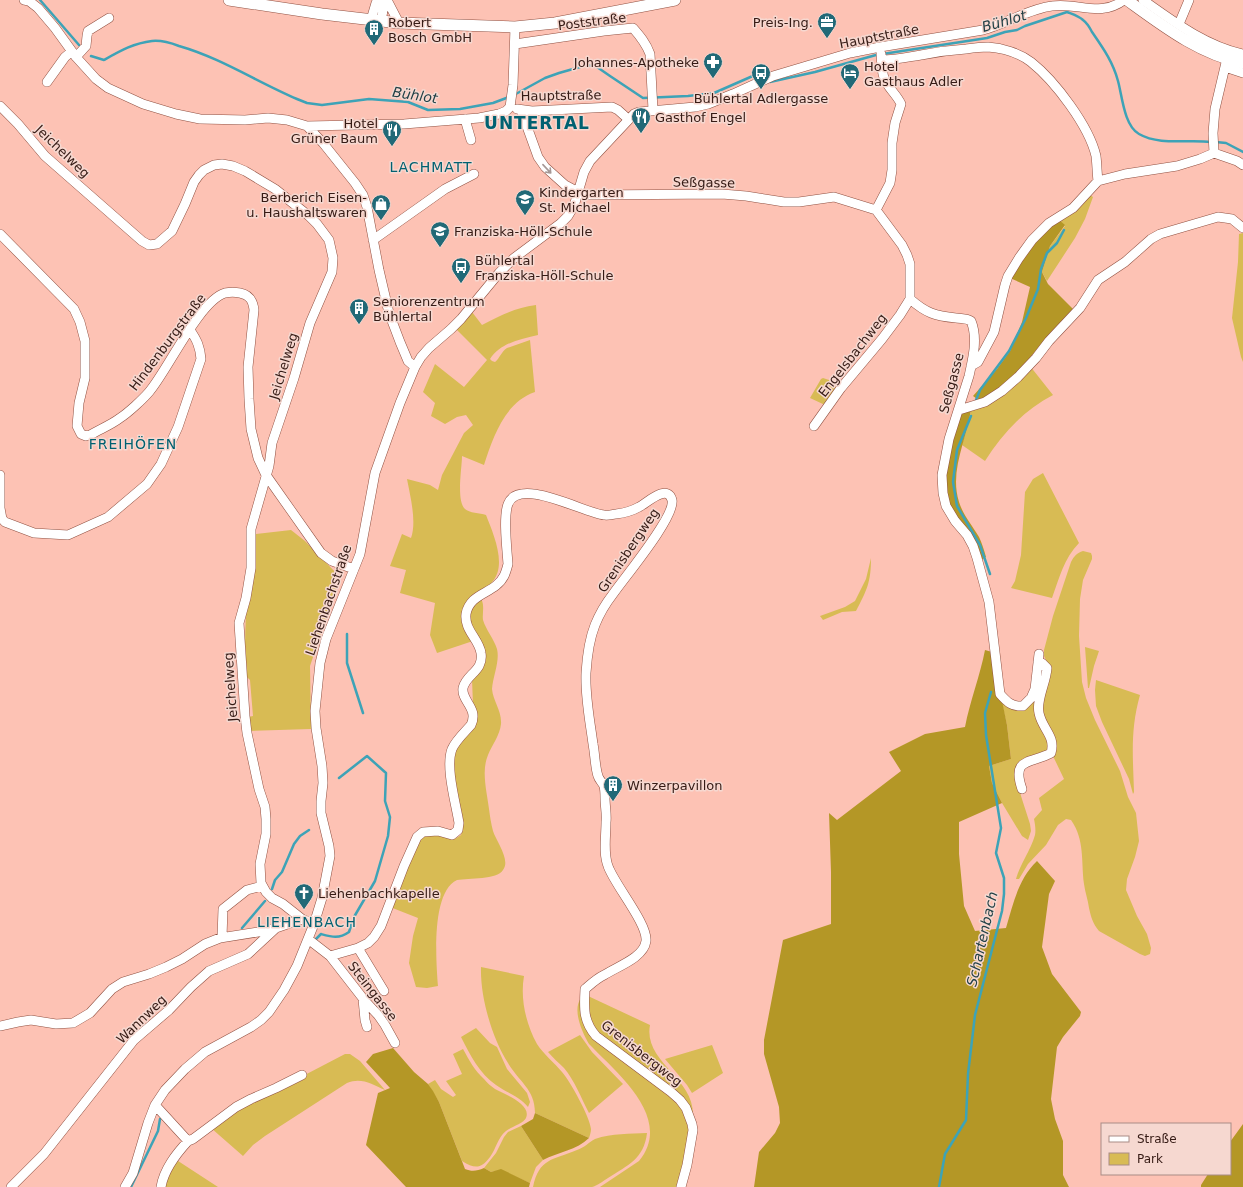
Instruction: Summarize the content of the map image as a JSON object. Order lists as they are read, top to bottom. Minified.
{"streets":{"street":["Poststraße","Hauptstraße","Jeichelweg","Seßgasse","Hindenburgstraße","Engelsbachweg","Grenisbergweg","Liehenbachstraße","Steingasse","Wannweg"]},"crossings":[["Poststraße","Hauptstraße"],["Hauptstraße","Seßgasse"],["Hauptstraße","Liehenbachstraße"],["Jeichelweg","Hindenburgstraße"],["Seßgasse","Engelsbachweg"],["Seßgasse","Liehenbachstraße"],["Hindenburgstraße","Liehenbachstraße"],["Grenisbergweg","Steingasse"]],"districts":["UNTERTAL","LACHMATT","FREIHÖFEN","LIEHENBACH"],"water":["Bühlot","Schartenbach"],"places":{"office":["Preis-Ing."],"building":["Robert Bosch GmbH","Seniorenzentrum Bühlertal","Winzerpavillon"],"pharmacy":["Johannes-Apotheke"],"bus stop":["Bühlertal Adlergasse","Bühlertal Franziska-Höll-Schule"],"hotel":["Hotel Gasthaus Adler"],"restaurant":["Gasthof Engel","Hotel Grüner Baum"],"school or university":["Kindergarten St. Michael","Franziska-Höll-Schule"],"shop":["Berberich Eisen- u. Haushaltswaren"],"church":["Liehenbachkapelle"]},"legend":["Straße","Park"]}
